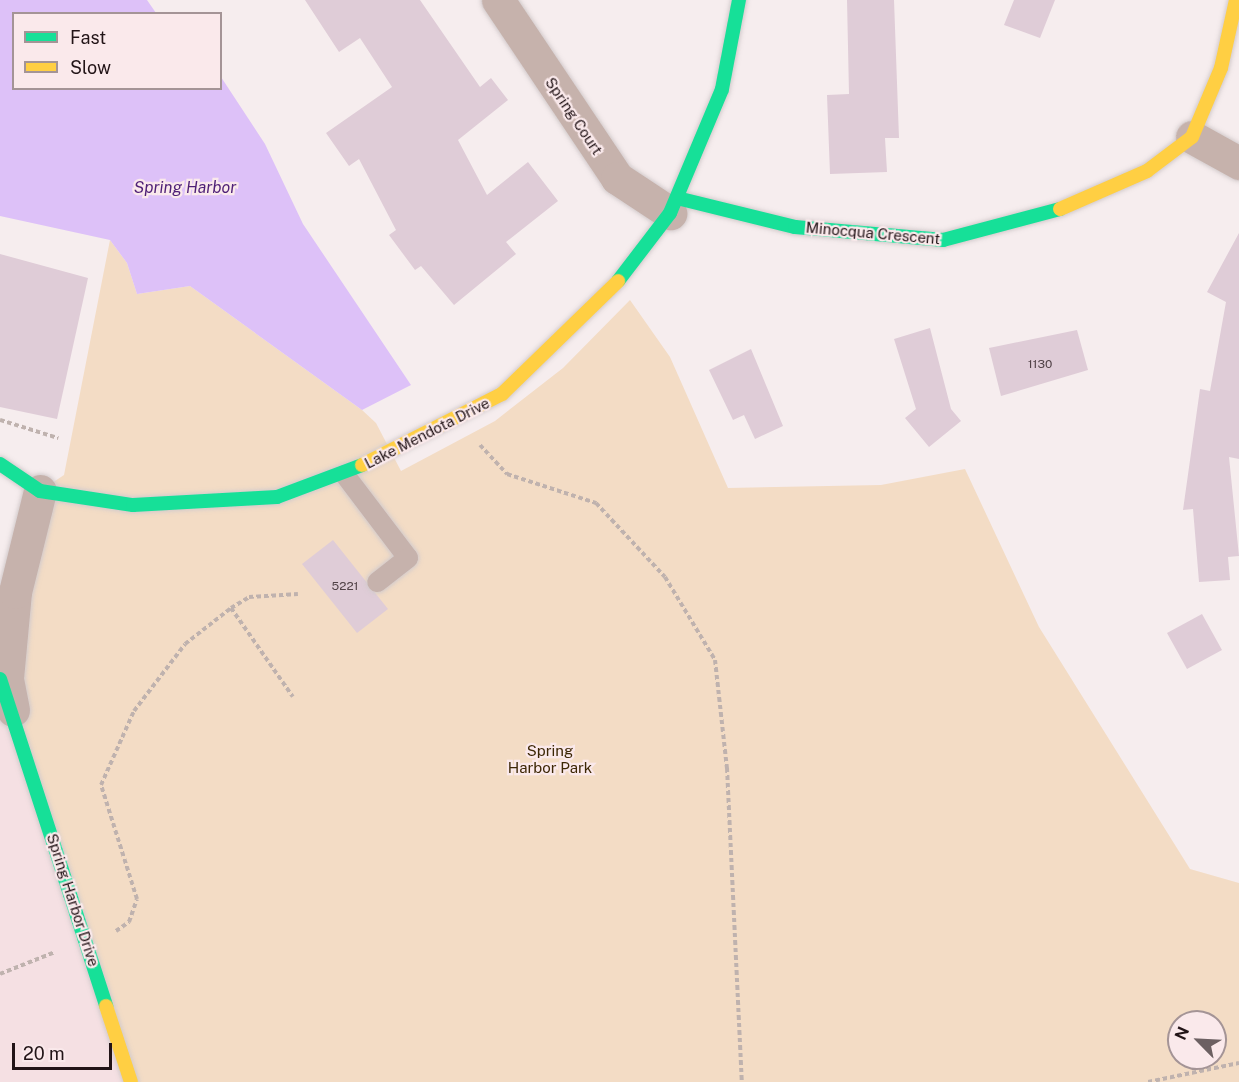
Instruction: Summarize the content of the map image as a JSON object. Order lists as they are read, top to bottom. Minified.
{"streets":{"street":["Spring Court","Minocqua Crescent","Lake Mendota Drive","Spring Harbor Drive"]},"crossings":[["Spring Court","Minocqua Crescent"],["Spring Court","Lake Mendota Drive"],["Minocqua Crescent","Lake Mendota Drive"],["Lake Mendota Drive","Spring Harbor Drive"]],"water":["Spring Harbor"],"parks":["Spring Harbor Park"],"house_numbers":["1130","5221"],"legend":["Fast","Slow"],"scale_bar":"20 m","north":"top left"}
